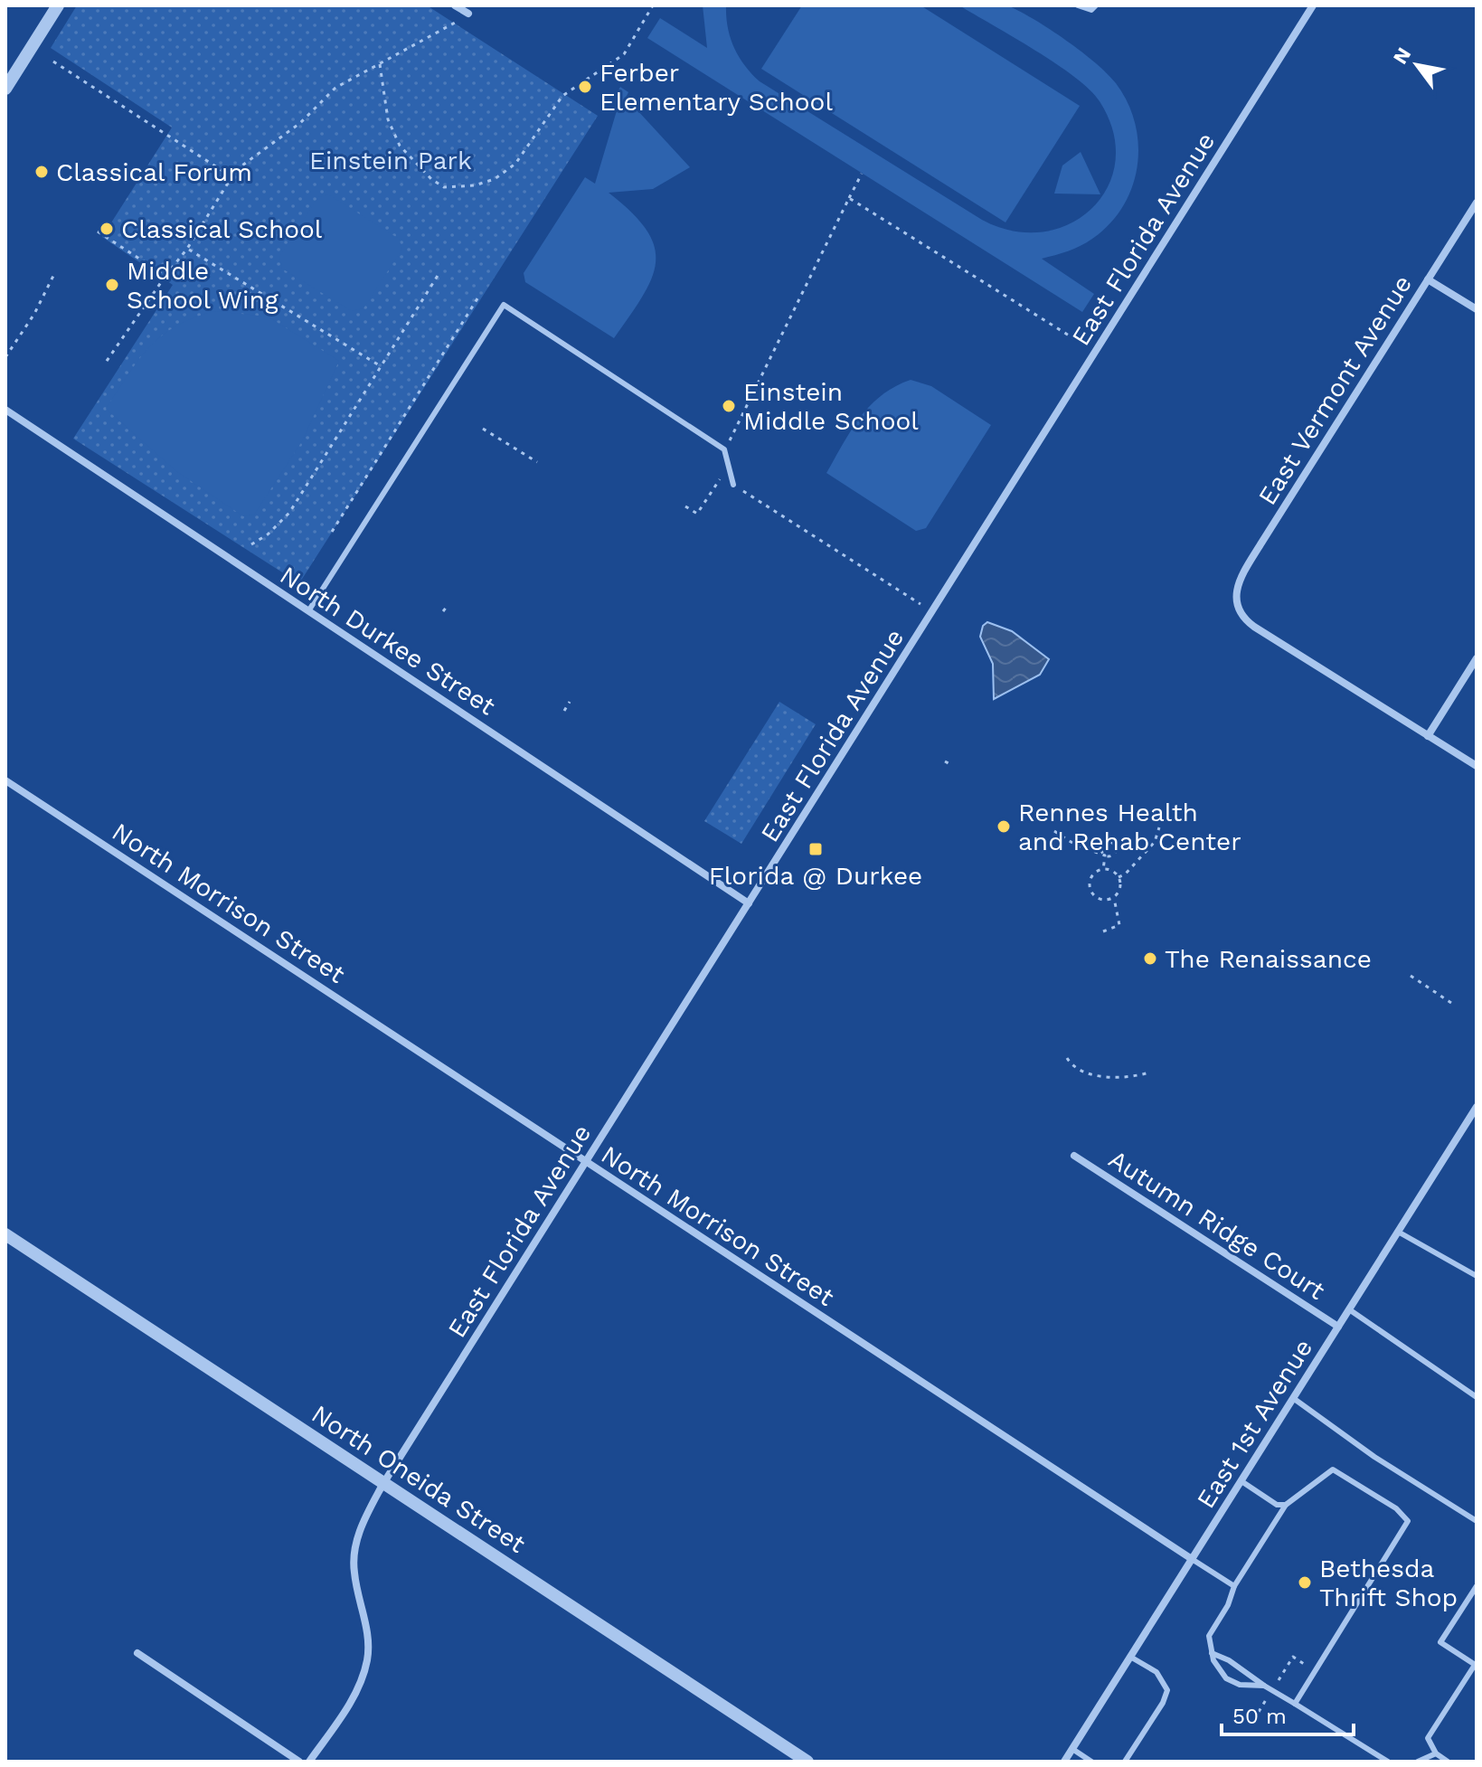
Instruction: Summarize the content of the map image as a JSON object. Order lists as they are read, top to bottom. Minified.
{"streets":{"street":["East Florida Avenue","East Vermont Avenue","North Durkee Street","North Morrison Street","Autumn Ridge Court","East 1st Avenue","North Oneida Street"]},"crossings":[["East Florida Avenue","North Durkee Street"],["East Florida Avenue","North Morrison Street"],["East Florida Avenue","North Oneida Street"],["North Morrison Street","East 1st Avenue"],["Autumn Ridge Court","East 1st Avenue"]],"parks":["Einstein Park"],"places":{"other":["Ferber Elementary School","Classical Forum","Classical School","Middle School Wing","Einstein Middle School","Rennes Health and Rehab Center","The Renaissance","Bethesda Thrift Shop"],"transit":["Florida @ Durkee"]},"scale_bar":"50 m","north":"top left"}
